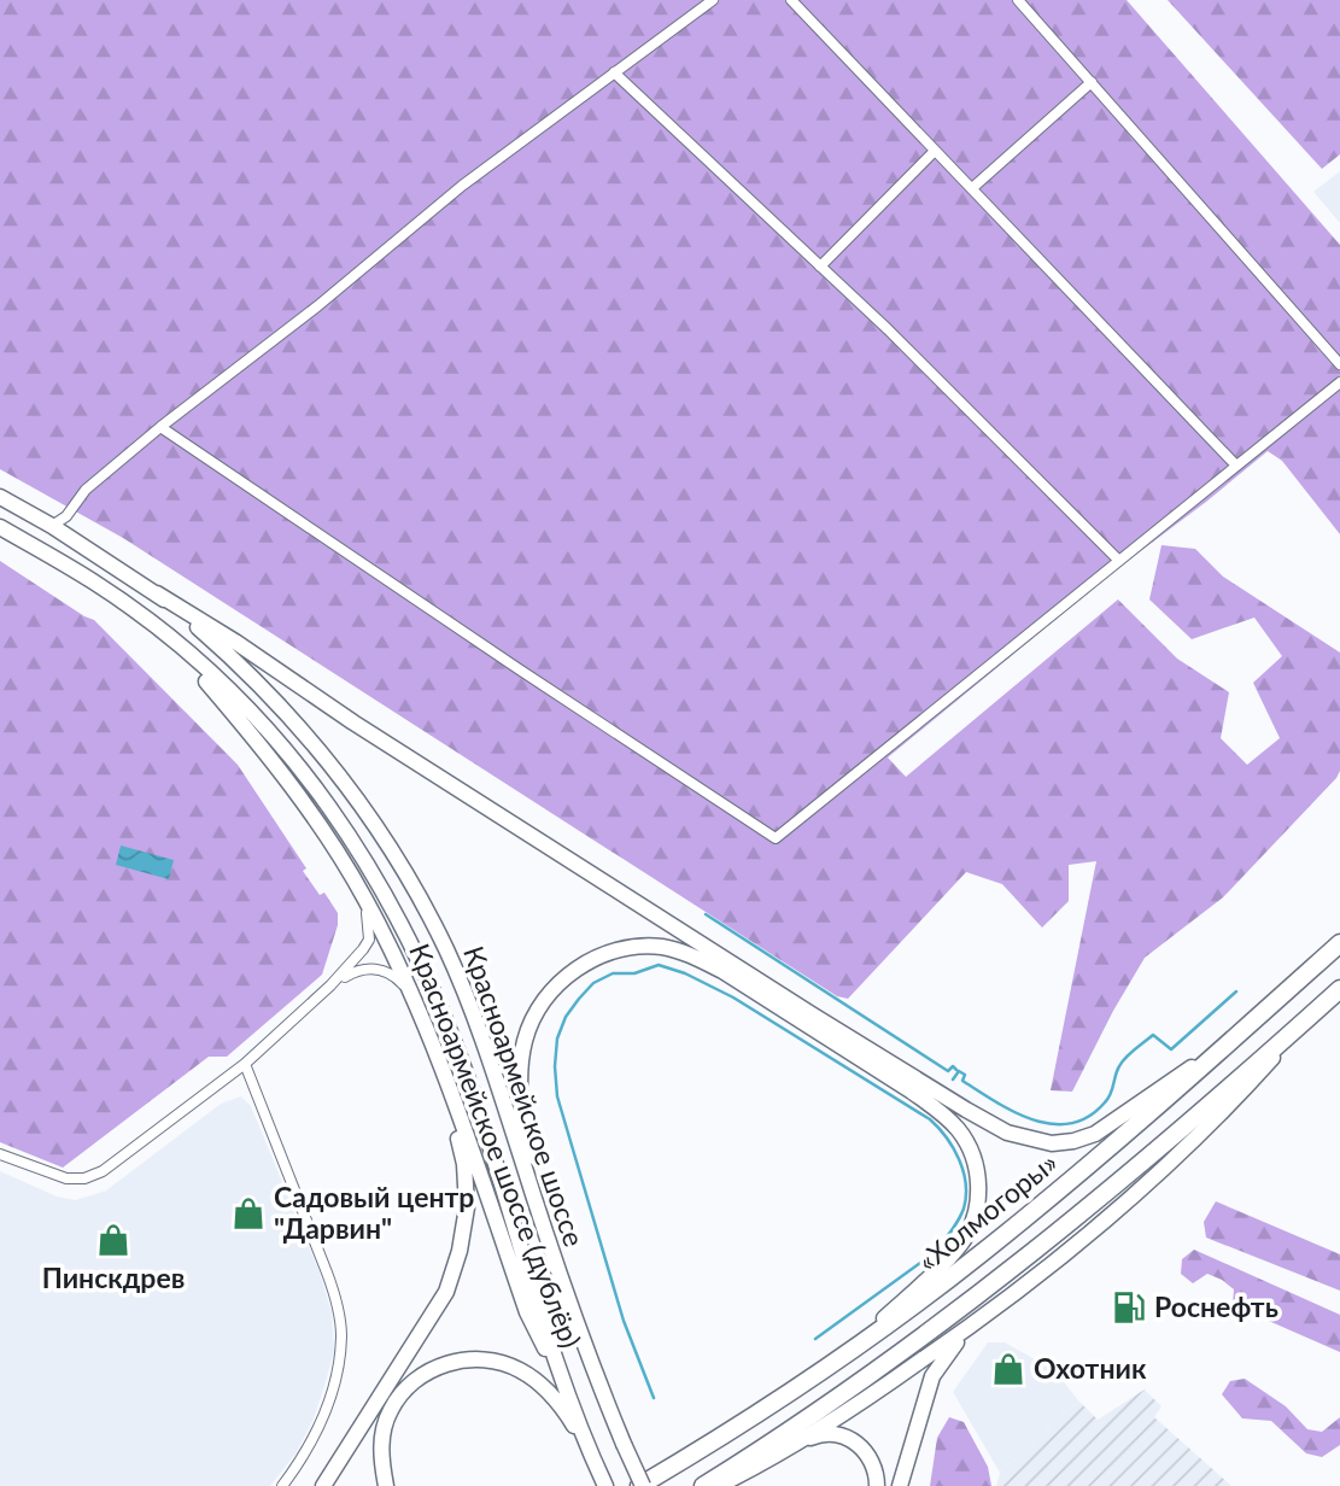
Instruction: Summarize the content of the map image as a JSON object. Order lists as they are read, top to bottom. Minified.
{"streets":{"highway":["«Холмогоры»"],"main road":["Красноармейское шоссе","Красноармейское шоссе (дублёр)"]},"crossings":[["Красноармейское шоссе","Красноармейское шоссе (дублёр)"],["Красноармейское шоссе","«Холмогоры»"]],"places":{"shop":["Садовый центр \"Дарвин\"","Пинскдрев","Охотник"],"fuel station":["Роснефть"]}}
